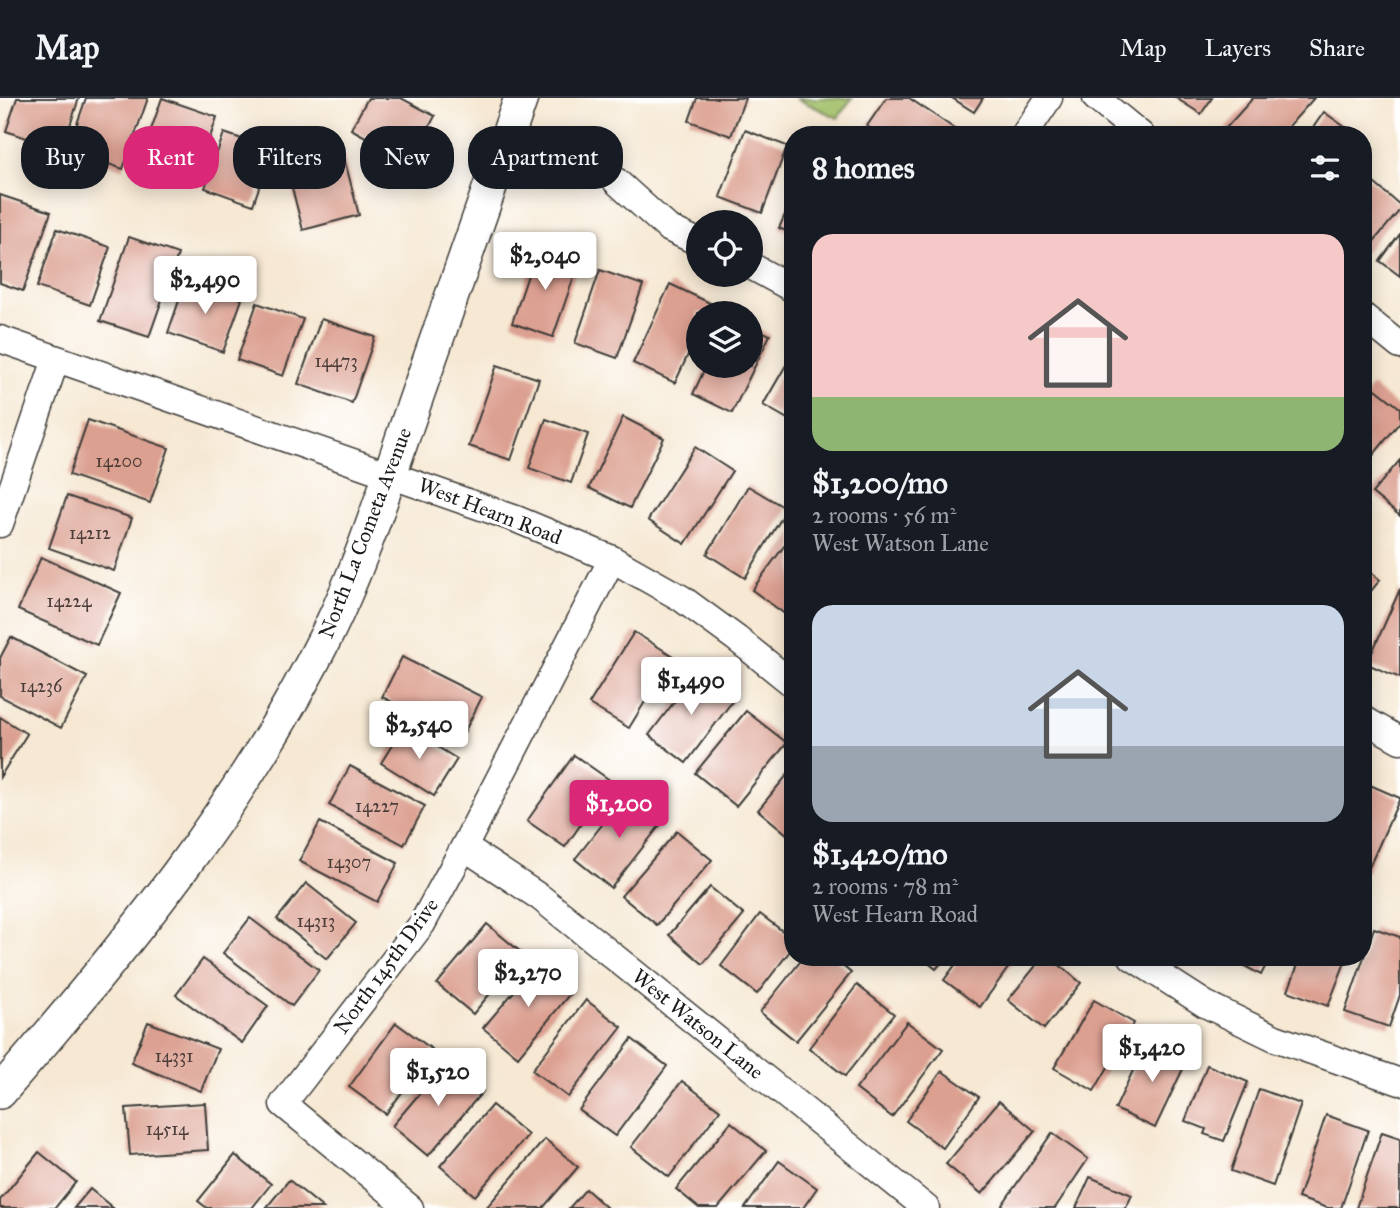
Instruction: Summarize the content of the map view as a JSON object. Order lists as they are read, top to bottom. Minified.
{"streets":{"street":["West Hearn Road","North La Cometa Avenue","North 145th Drive","West Watson Lane"]},"crossings":[["West Hearn Road","North La Cometa Avenue"],["West Hearn Road","North 145th Drive"],["North 145th Drive","West Watson Lane"]],"house_numbers":["14473","14200","14212","14224","14236","14227","14307","14313","14331","14514"],"page":{"header":"Map","nav":["Map","Layers","Share"],"chip":["Buy","Rent","Filters","New","Apartment"],"heading":"8 homes","list":[{"name":"$1,200/mo","note":"2 rooms · 56 m² · West Watson Lane"},{"name":"$1,420/mo","note":"2 rooms · 78 m² · West Hearn Road"}],"price":["$2,040","$2,490","$1,490","$2,540","$1,200","$2,270","$1,420","$1,520"]}}
